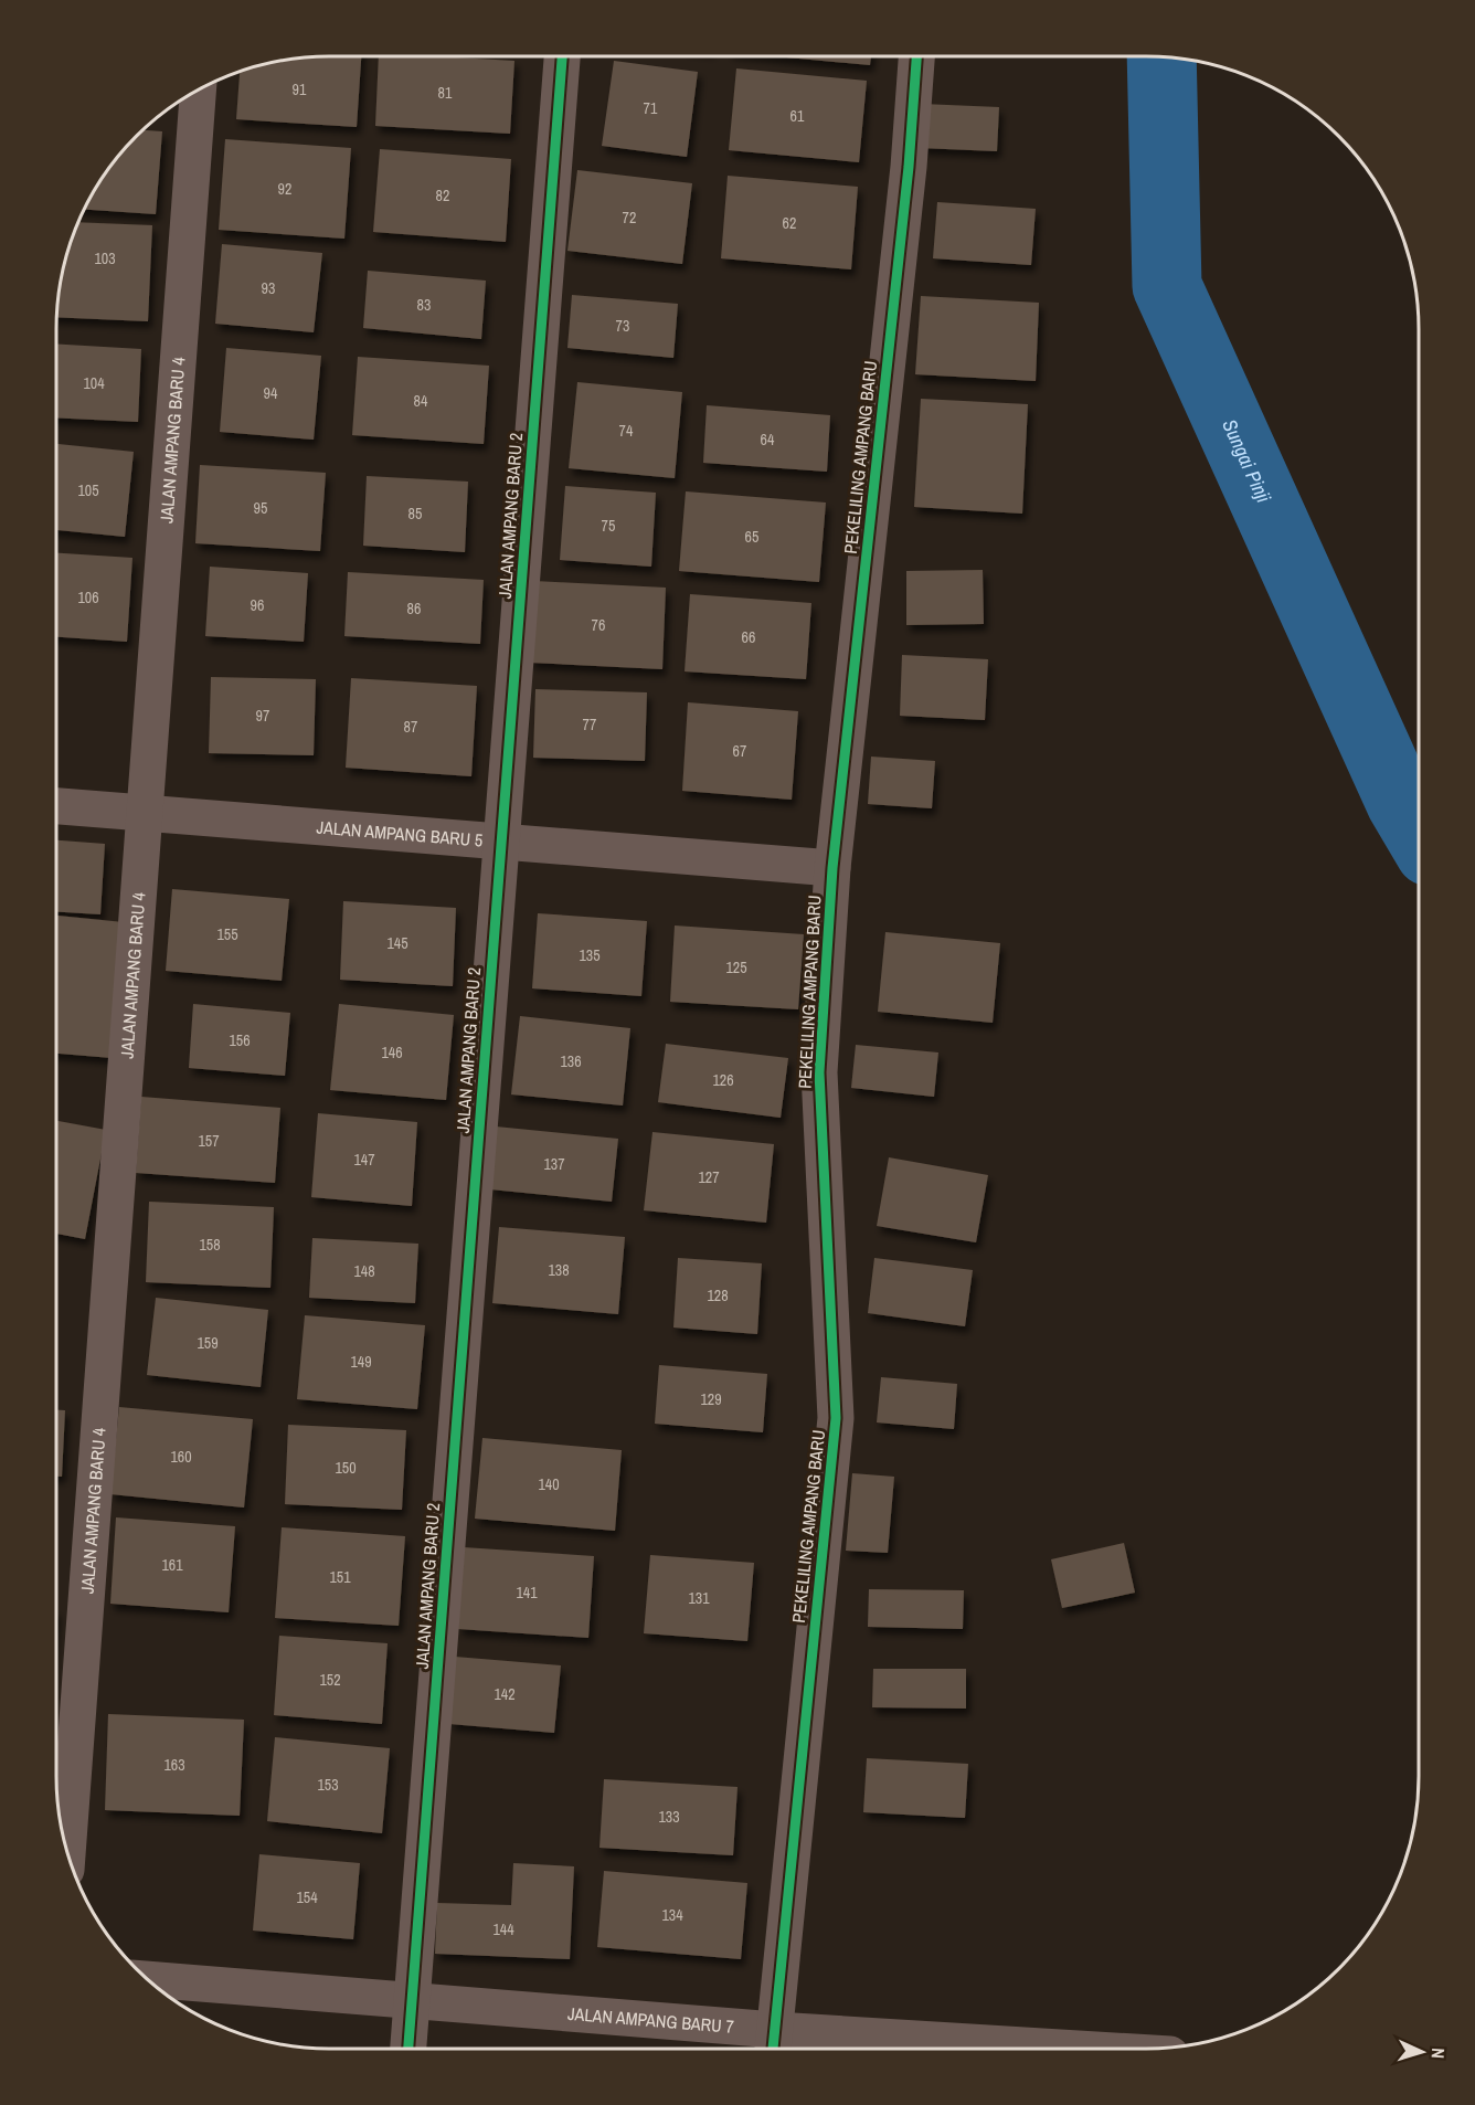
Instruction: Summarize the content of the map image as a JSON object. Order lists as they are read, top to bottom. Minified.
{"streets":{"street":["JALAN AMPANG BARU 4","PEKELILING AMPANG BARU","JALAN AMPANG BARU 2","JALAN AMPANG BARU 5","JALAN AMPANG BARU 7"]},"crossings":[["JALAN AMPANG BARU 4","JALAN AMPANG BARU 5"],["PEKELILING AMPANG BARU","JALAN AMPANG BARU 5"],["PEKELILING AMPANG BARU","JALAN AMPANG BARU 7"],["JALAN AMPANG BARU 2","JALAN AMPANG BARU 5"],["JALAN AMPANG BARU 2","JALAN AMPANG BARU 7"]],"water":["Sungai Pinji"],"house_numbers":["91","81","71","61","92","82","72","62","103","93","83","73","104","94","84","74","64","105","95","85","75","65","106","96","86","76","66","97","77","87","67","155","145","135","125","156","146","136","126","157","147","137","127","158","138","148","128","159","149","129","160","150","140","161","151","141","131","152","142","163","153","133","154","134","144"],"north":"right"}
